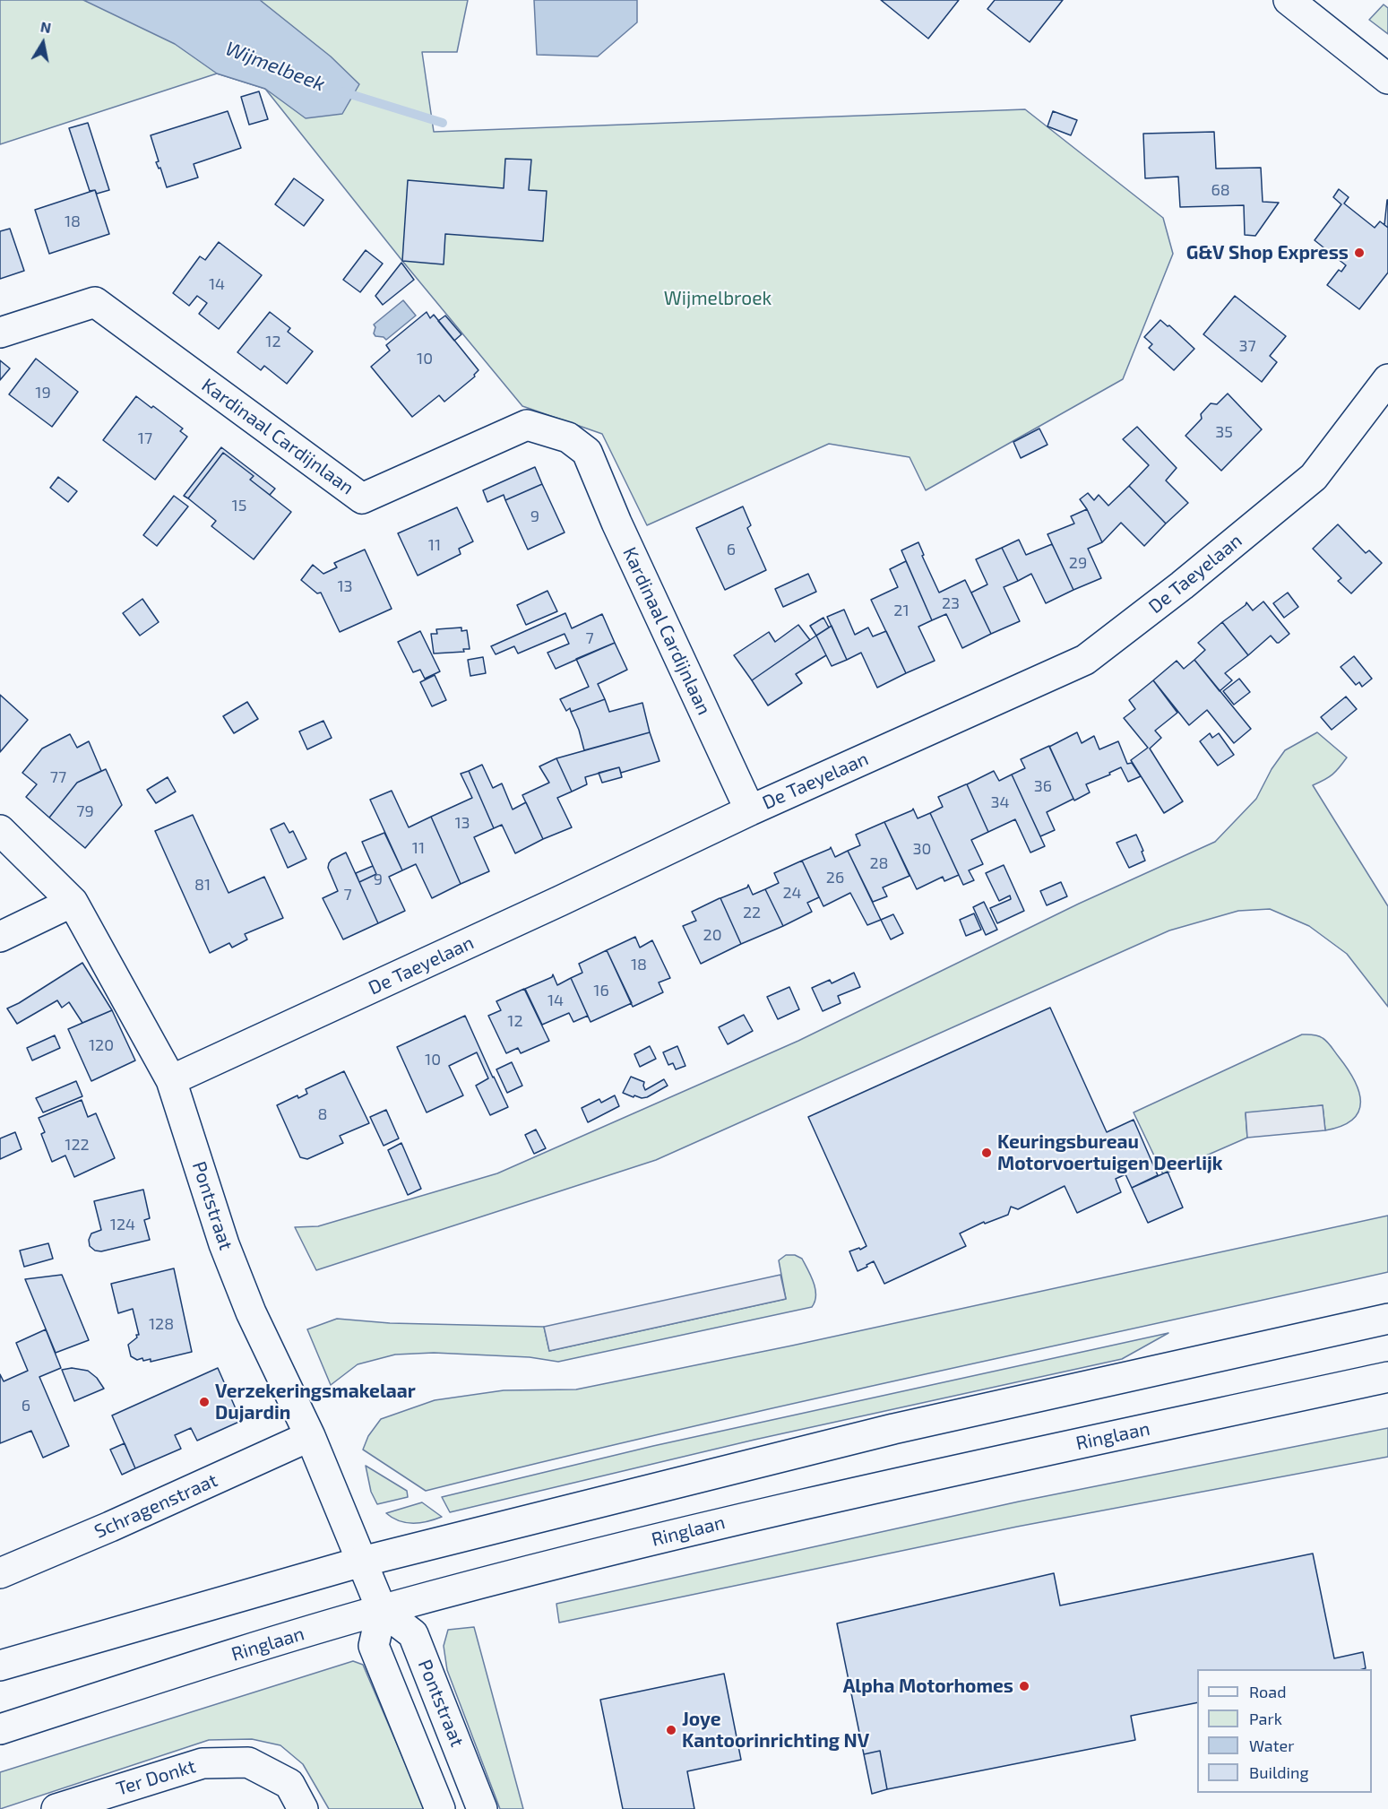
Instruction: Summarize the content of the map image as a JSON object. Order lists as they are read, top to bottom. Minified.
{"streets":{"street":["Kardinaal Cardijnlaan","De Taeyelaan","Pontstraat","Ringlaan","Schragenstraat","Ter Donkt"]},"crossings":[["Kardinaal Cardijnlaan","De Taeyelaan"],["De Taeyelaan","Pontstraat"],["Pontstraat","Ringlaan"],["Pontstraat","Schragenstraat"]],"water":["Wijmelbeek"],"parks":["Wijmelbroek"],"places":["G&V Shop Express","Keuringsbureau Motorvoertuigen Deerlijk","Verzekeringsmakelaar Dujardin","Alpha Motorhomes","Joye Kantoorinrichting NV"],"house_numbers":["68","18","14","12","37","10","19","35","17","15","9","11","6","29","13","23","21","7","77","36","34","79","13","11","30","28","26","9","81","24","7","22","20","18","16","14","12","120","10","8","122","124","128","6"],"legend":["Road","Park","Water","Building"],"north":"top"}
